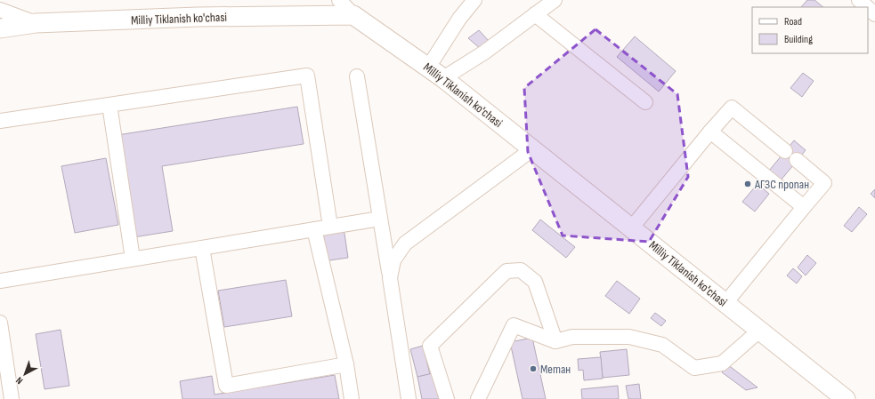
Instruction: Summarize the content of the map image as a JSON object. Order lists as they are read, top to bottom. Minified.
{"streets":{"main road":["Milliy Tiklanish ko'chasi"]},"places":["АГЗС пропан","Метан"],"legend":["Road","Building"],"north":"bottom left"}
